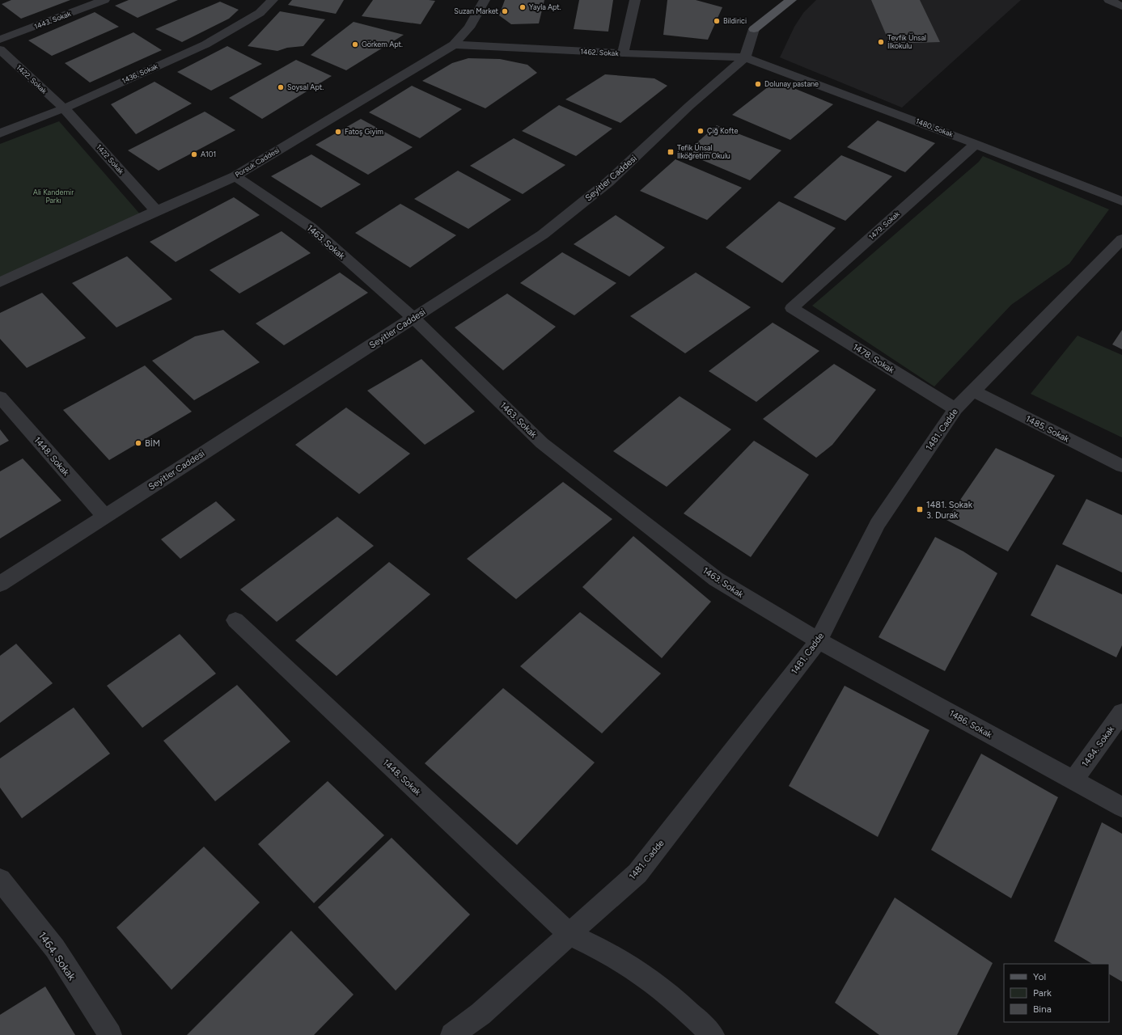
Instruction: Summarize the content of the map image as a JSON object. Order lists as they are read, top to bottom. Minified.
{"streets":{"street":["1443. Sokak","1462. Sokak","1436. Sokak","1422. Sokak","1480. Sokak","1422 Sokak","Porsuk Caddesi","Seyitler Caddesi","1479. Sokak","1463. Sokak","1478. Sokak","1485. Sokak","1481. Cadde","1448. Sokak","1486. Sokak","1484. Sokak","1464. Sokak"]},"crossings":[["1462. Sokak","1480. Sokak"],["1462. Sokak","Porsuk Caddesi"],["1462. Sokak","Seyitler Caddesi"],["1436. Sokak","1422. Sokak"],["1436. Sokak","1422 Sokak"],["1422. Sokak","1422 Sokak"],["1480. Sokak","Seyitler Caddesi"],["1480. Sokak","1479. Sokak"],["1422 Sokak","Porsuk Caddesi"],["Porsuk Caddesi","1463. Sokak"],["Seyitler Caddesi","1463. Sokak"],["Seyitler Caddesi","1448. Sokak"],["1479. Sokak","1478. Sokak"],["1463. Sokak","1481. Cadde"],["1463. Sokak","1486. Sokak"],["1478. Sokak","1481. Cadde"],["1485. Sokak","1481. Cadde"],["1481. Cadde","1448. Sokak"],["1481. Cadde","1486. Sokak"],["1486. Sokak","1484. Sokak"]],"parks":["Ali Kandemir Parkı"],"places":{"other":["Yayla Apt.","Suzan Market","Bildirici","Tevfik Ünsal İlkokulu","Görkem Apt.","Dolunay pastane","Soysal Apt.","Çiğ Kofte","Fatoş Giyim","A101","BİM"],"transit":["Tefik Ünsal İlköğretim Okulu","1481. Sokak 3. Durak"]},"legend":["Yol","Park","Bina"]}
